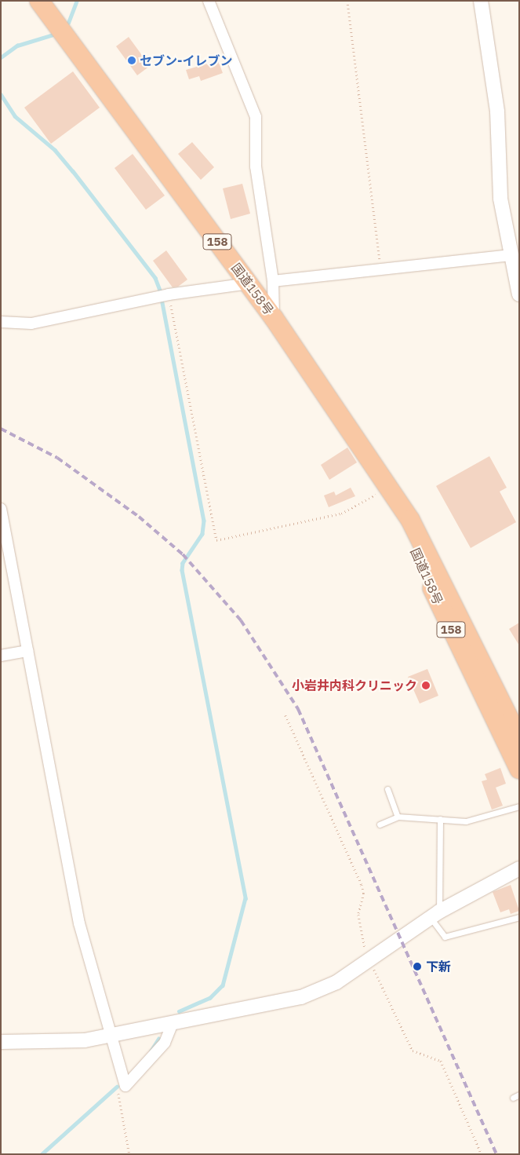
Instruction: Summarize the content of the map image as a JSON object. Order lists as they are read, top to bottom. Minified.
{"streets":{"highway":["158","国道158号"]},"places":["セブン-イレブン","小岩井内科クリニック","下新"]}
